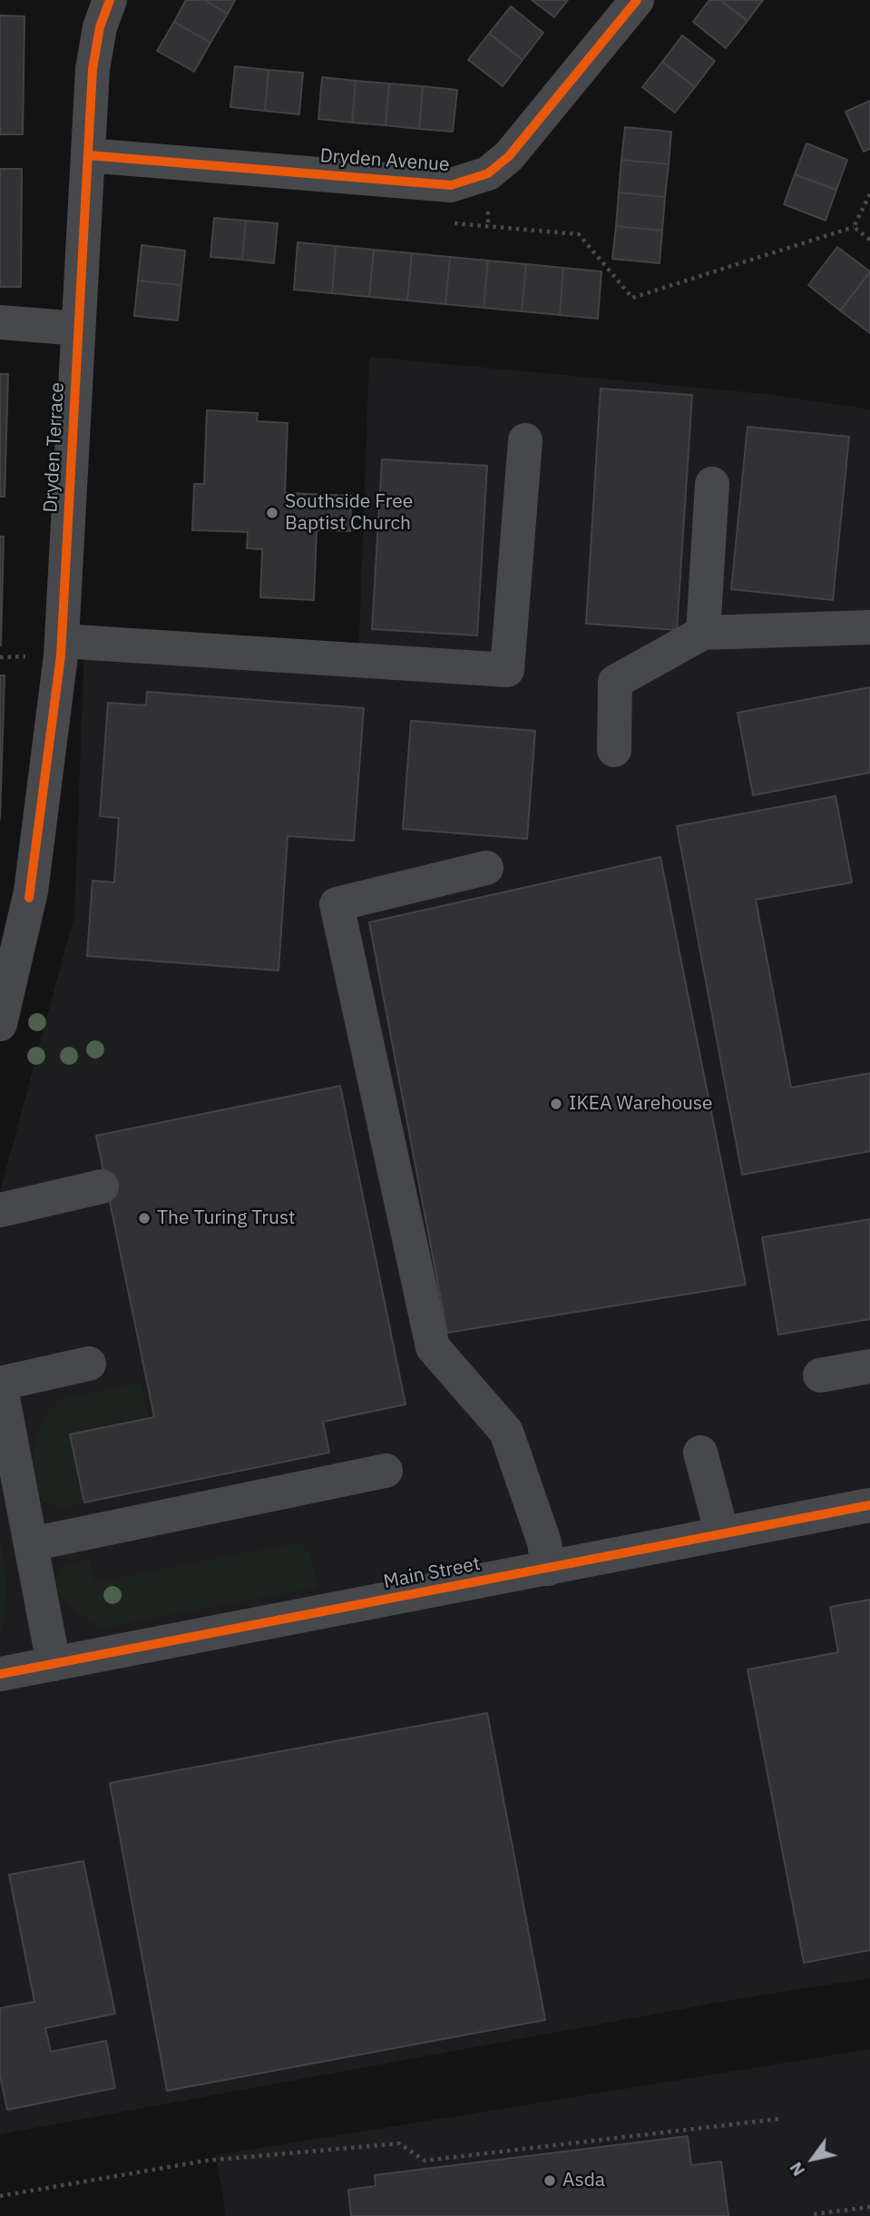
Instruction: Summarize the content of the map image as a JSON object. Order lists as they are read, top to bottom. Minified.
{"streets":{"street":["Dryden Avenue","Dryden Terrace","Main Street"]},"crossings":[["Dryden Avenue","Dryden Terrace"]],"places":["Southside Free Baptist Church","IKEA Warehouse","The Turing Trust","Asda"],"north":"bottom left"}
